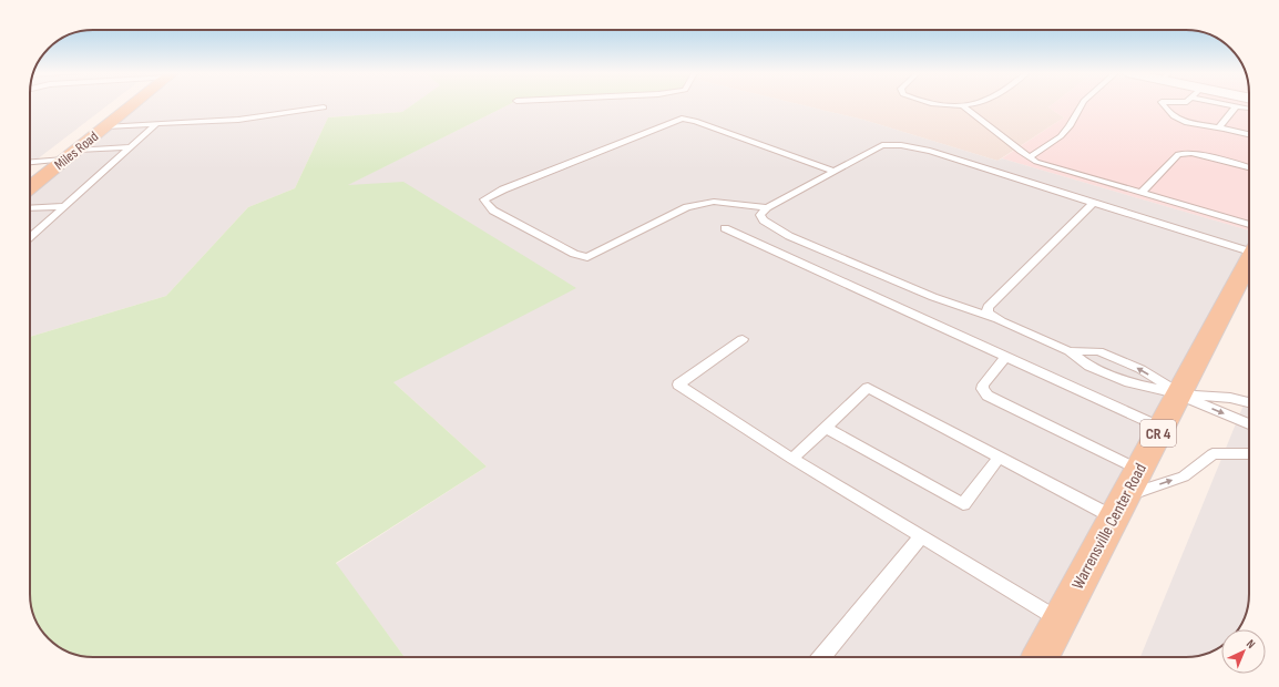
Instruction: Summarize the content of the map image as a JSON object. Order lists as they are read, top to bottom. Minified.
{"streets":{"main road":["Miles Road","CR 4","Warrensville Center Road"]},"north":"top right"}
